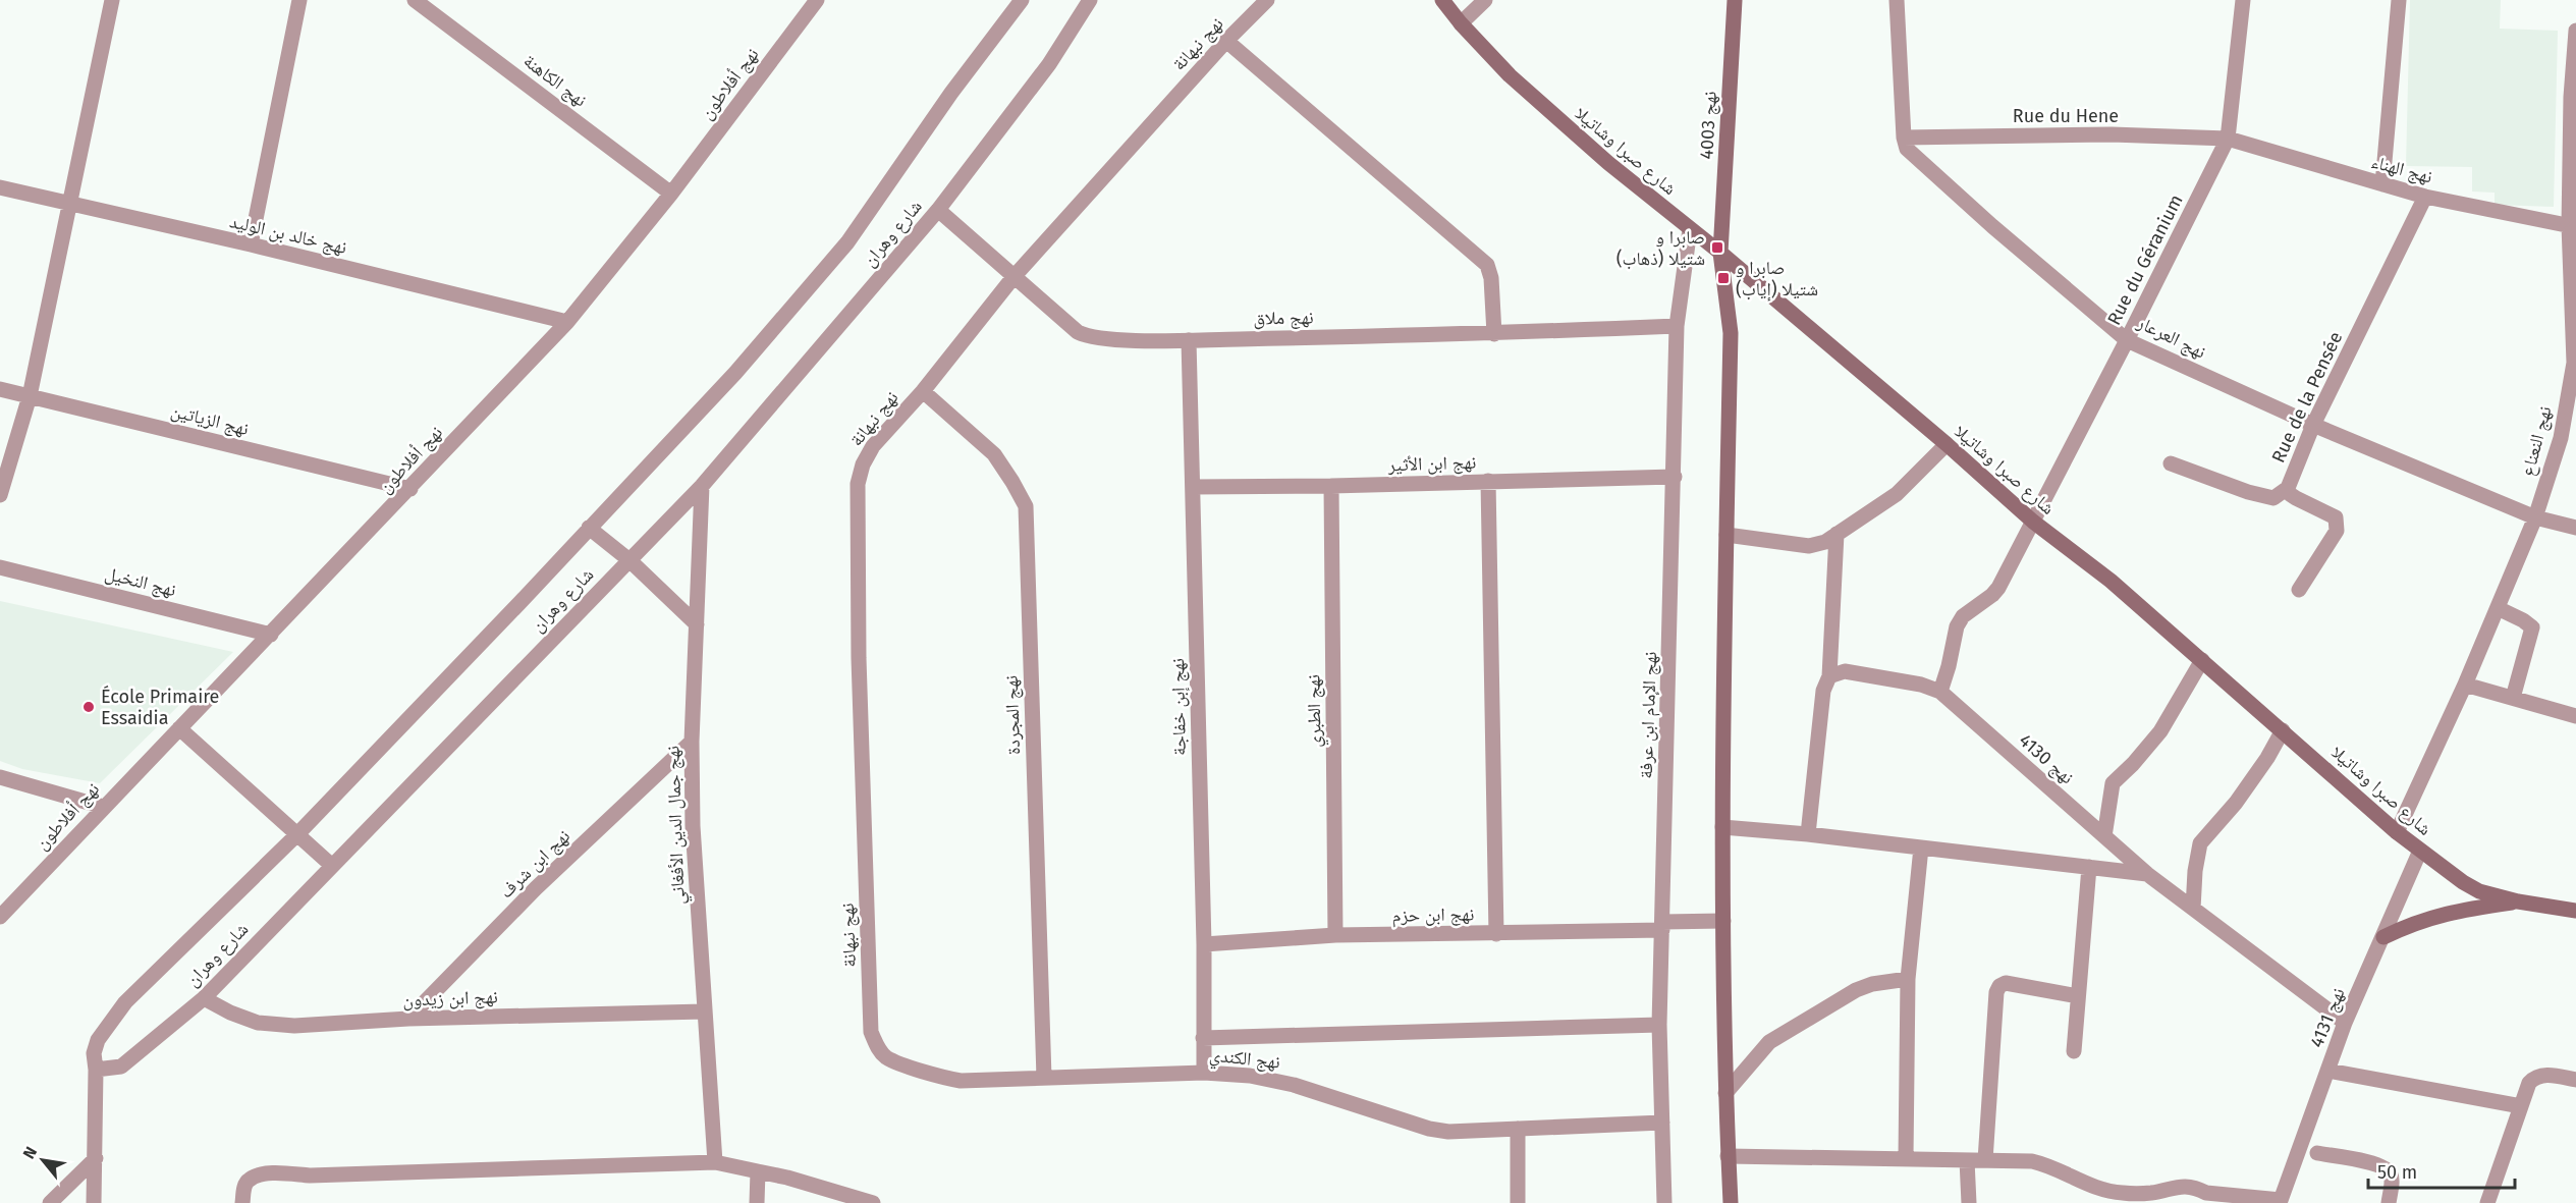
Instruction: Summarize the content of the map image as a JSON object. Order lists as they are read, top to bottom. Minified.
{"streets":{"main road":["نهج 4003","شارع صبرا وشاتيلا"],"street":["نهج نبهانة","نهج الكاهنة","نهج أفلاطون","Rue du Hene","نهج الهناء","شارع وهران","نهج خالد بن الوليد","Rue du Géranium","نهج ملاق","نهج العرعار","Rue de la Pensée","نهج الزياتين","نهج النعناع","نهج ابن الأثير","نهج النخيل","نهج إبن خفاجة","نهج الطبري","نهج المجردة","نهج الإمام ابن عرفة","نهج 4130","نهج جمال الدين الأفغاني","نهج ابن شرف","نهج ابن حزم","نهج ابن زيدون","نهج 4131","نهج الكندي"]},"crossings":[["نهج نبهانة","نهج ملاق"],["نهج نبهانة","نهج المجردة"],["نهج نبهانة","نهج الكندي"],["نهج الكاهنة","نهج أفلاطون"],["نهج أفلاطون","نهج خالد بن الوليد"],["نهج أفلاطون","نهج الزياتين"],["نهج أفلاطون","نهج النخيل"],["Rue du Hene","نهج الهناء"],["Rue du Hene","Rue du Géranium"],["Rue du Hene","نهج العرعار"],["نهج 4003","شارع صبرا وشاتيلا"],["نهج 4003","نهج ابن حزم"],["شارع صبرا وشاتيلا","Rue du Géranium"],["شارع صبرا وشاتيلا","نهج النعناع"],["شارع صبرا وشاتيلا","نهج الإمام ابن عرفة"],["شارع صبرا وشاتيلا","نهج 4131"],["نهج الهناء","Rue du Géranium"],["نهج الهناء","Rue de la Pensée"],["نهج الهناء","نهج النعناع"],["شارع وهران","نهج ملاق"],["شارع وهران","نهج جمال الدين الأفغاني"],["شارع وهران","نهج ابن زيدون"],["Rue du Géranium","نهج العرعار"],["Rue du Géranium","نهج 4130"],["نهج ملاق","نهج إبن خفاجة"],["نهج ملاق","نهج الإمام ابن عرفة"],["نهج العرعار","Rue de la Pensée"],["نهج العرعار","نهج النعناع"],["نهج ابن الأثير","نهج إبن خفاجة"],["نهج ابن الأثير","نهج الطبري"],["نهج ابن الأثير","نهج الإمام ابن عرفة"],["نهج إبن خفاجة","نهج ابن حزم"],["نهج إبن خفاجة","نهج الكندي"],["نهج الطبري","نهج ابن حزم"],["نهج المجردة","نهج الكندي"],["نهج الإمام ابن عرفة","نهج ابن حزم"],["نهج الإمام ابن عرفة","نهج الكندي"],["نهج 4130","نهج 4131"],["نهج جمال الدين الأفغاني","نهج ابن شرف"],["نهج جمال الدين الأفغاني","نهج ابن زيدون"],["نهج ابن شرف","نهج ابن زيدون"]],"places":{"transit":["صابرا و شتيلا (ذهاب)","صابرا و شتيلا (إياب)"],"other":["École Primaire Essaidia"]},"scale_bar":"50 m","north":"top left"}
